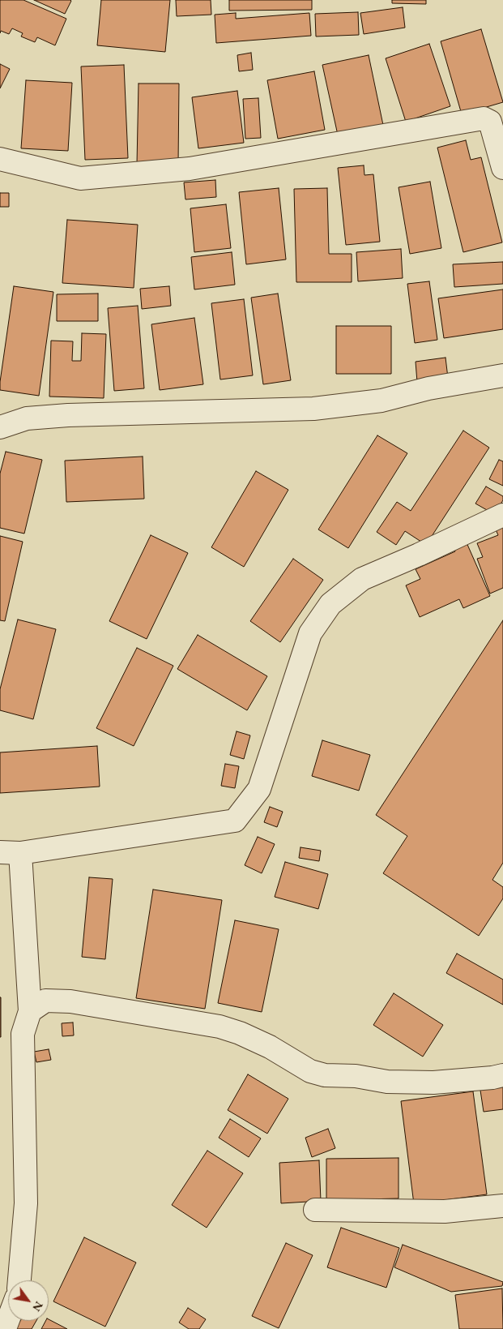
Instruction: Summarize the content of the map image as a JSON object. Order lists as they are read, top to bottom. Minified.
{"north":"bottom right"}
